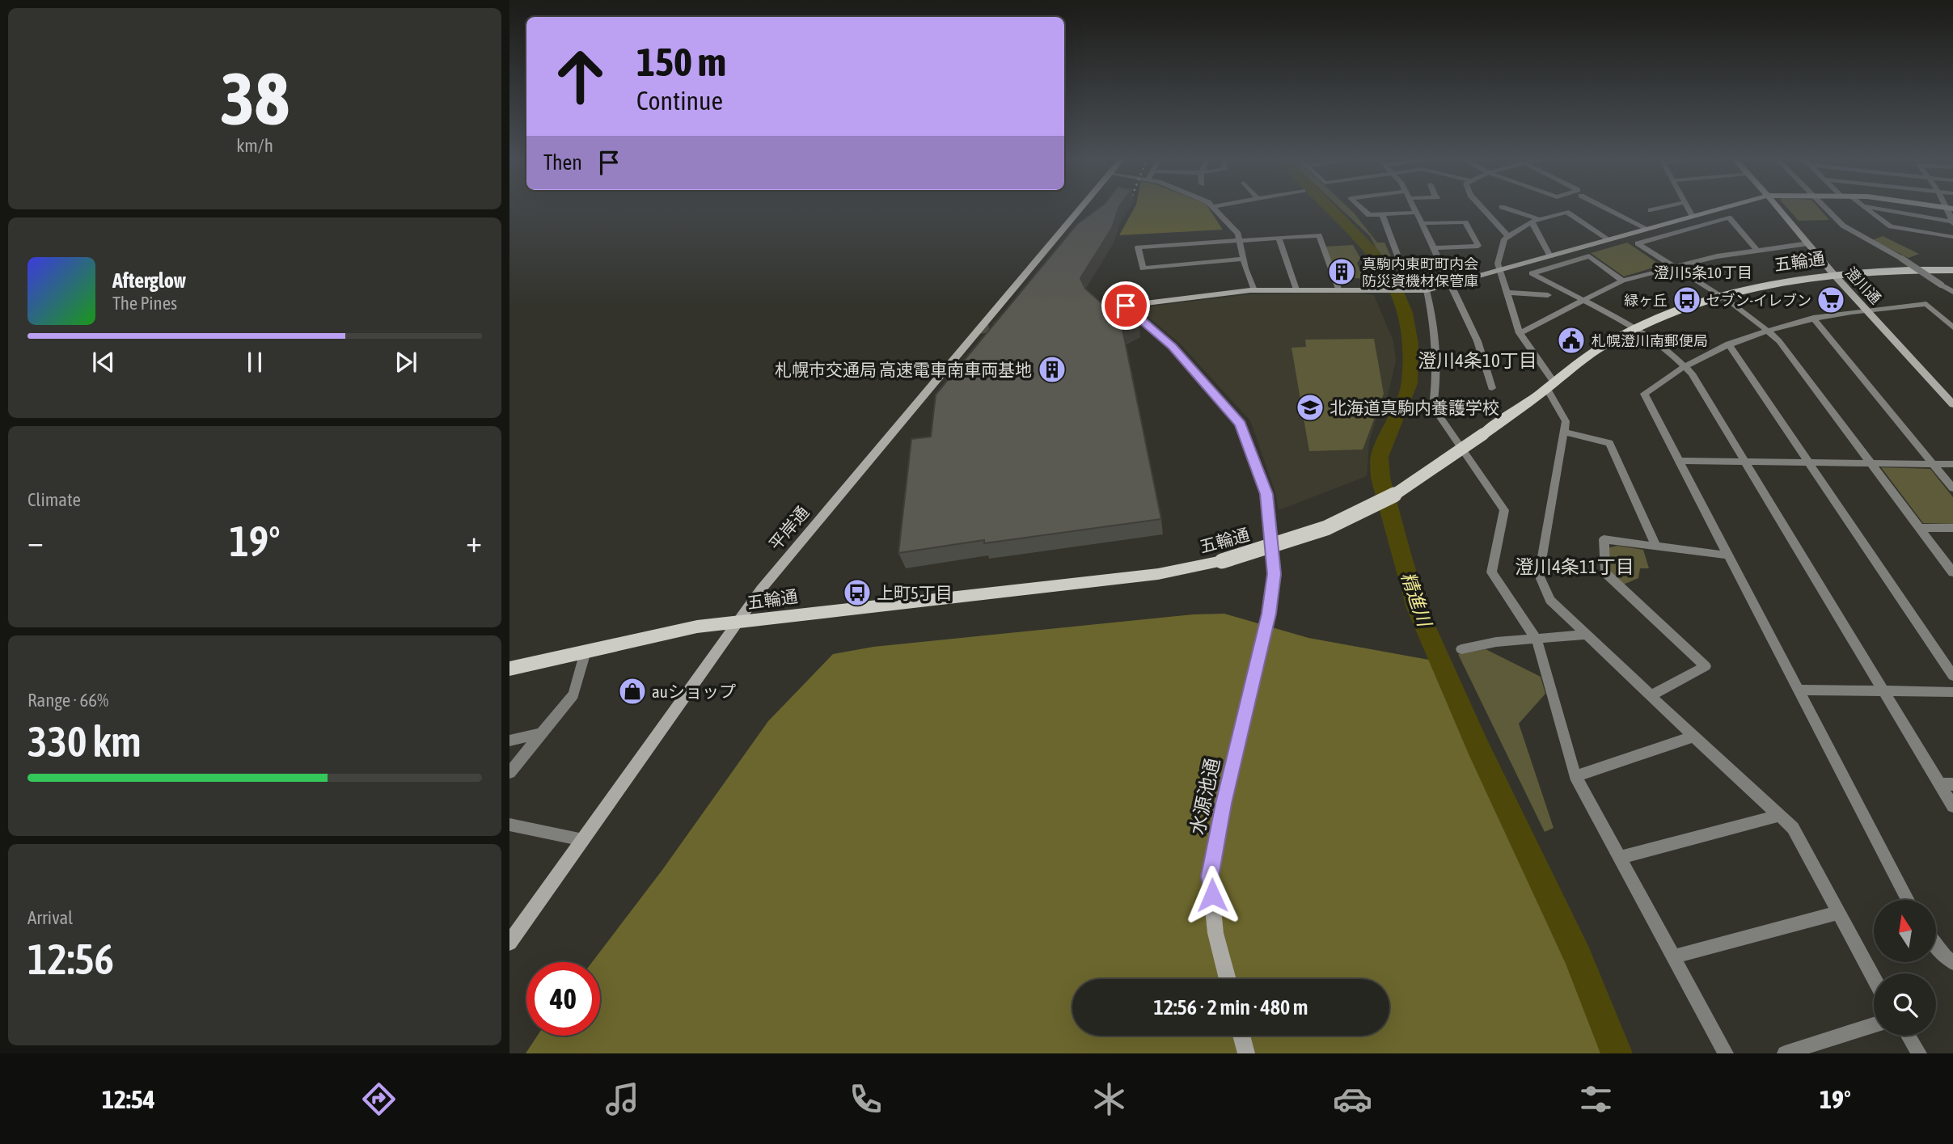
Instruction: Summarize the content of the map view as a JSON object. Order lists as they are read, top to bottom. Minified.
{"streets":{"main road":["五輪通"],"street":["澄川通","平岸通","水源池通"]},"crossings":[["五輪通","澄川通"],["五輪通","平岸通"]],"districts":["澄川5条10丁目","澄川4条10丁目","澄川4条11丁目"],"water":["精進川"],"places":{"building":["真駒内東町町内会 防災資機材保管庫","札幌市交通局 高速電車南車両基地"],"bus stop":["緑ヶ丘","上町5丁目"],"supermarket":["セブン-イレブン"],"public building":["札幌澄川南郵便局"],"school or university":["北海道真駒内養護学校"],"shop":["auショップ"]},"north":"top","page":{"tile":[["38","km/h"],"Climate",["Range · 66%","330 km"],["Arrival","12:56"]],"turn":["150 m","Continue"],"then":"Then","song":["Afterglow","The Pines"],"heat":["−","19°","+"],"limit":"40","trip":"12:56 · 2 min · 480 m","tabs":["12:54","19°"]}}
